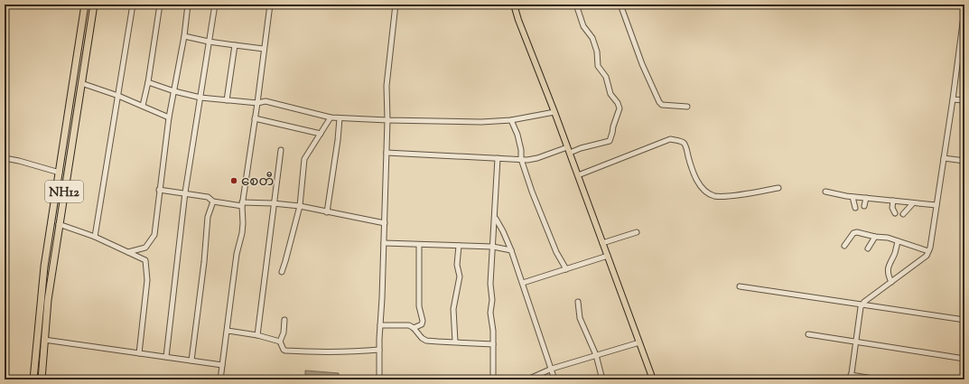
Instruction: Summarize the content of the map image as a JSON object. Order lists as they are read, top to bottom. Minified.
{"streets":{"highway":["NH12"]},"places":["စေတီ"]}
